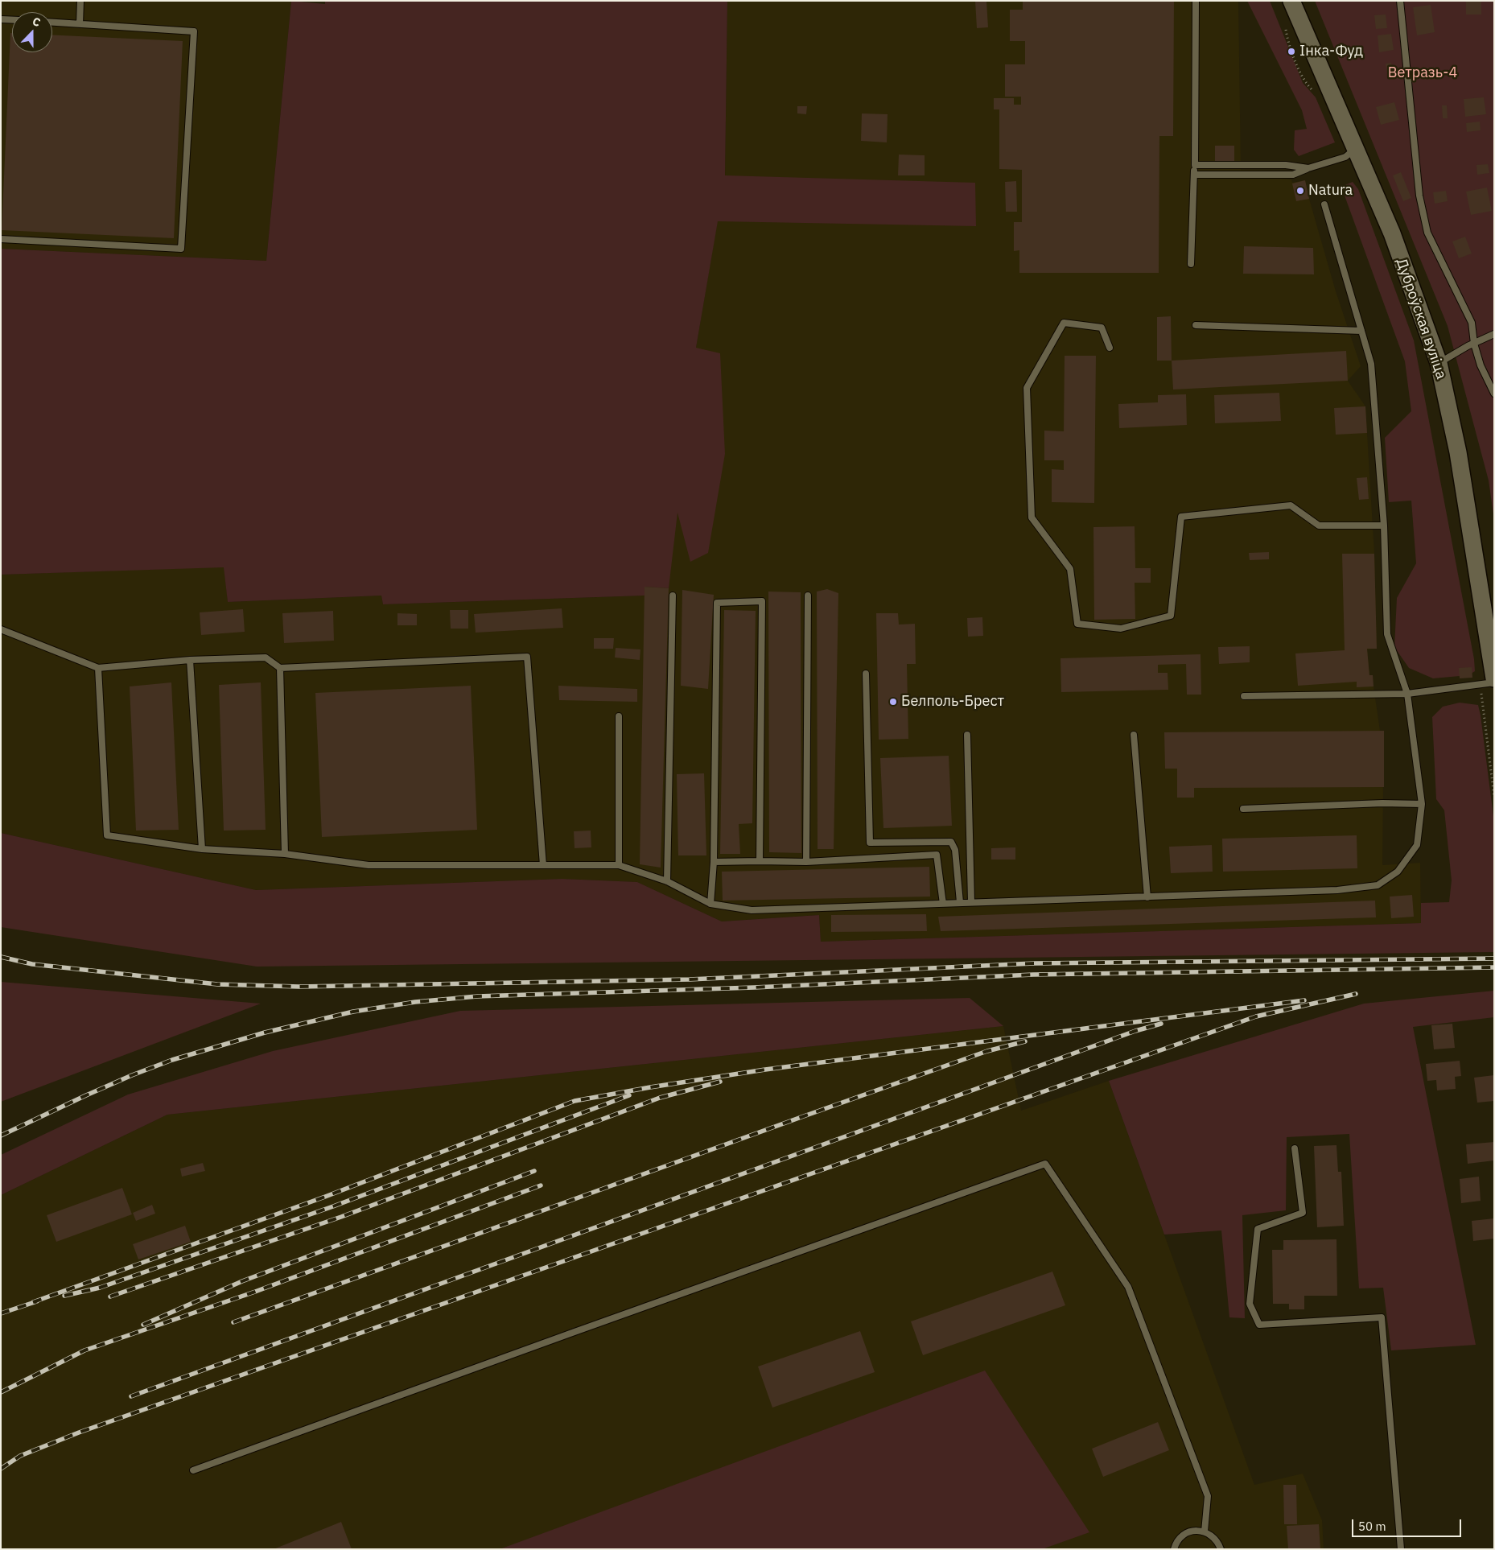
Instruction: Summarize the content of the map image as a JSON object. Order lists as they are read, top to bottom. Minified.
{"streets":{"main road":["Дуброўская вуліца"]},"parks":["Ветразь-4"],"places":["Інка-Фуд","Natura","Белполь-Брест"],"scale_bar":"50 m","north":"top"}
